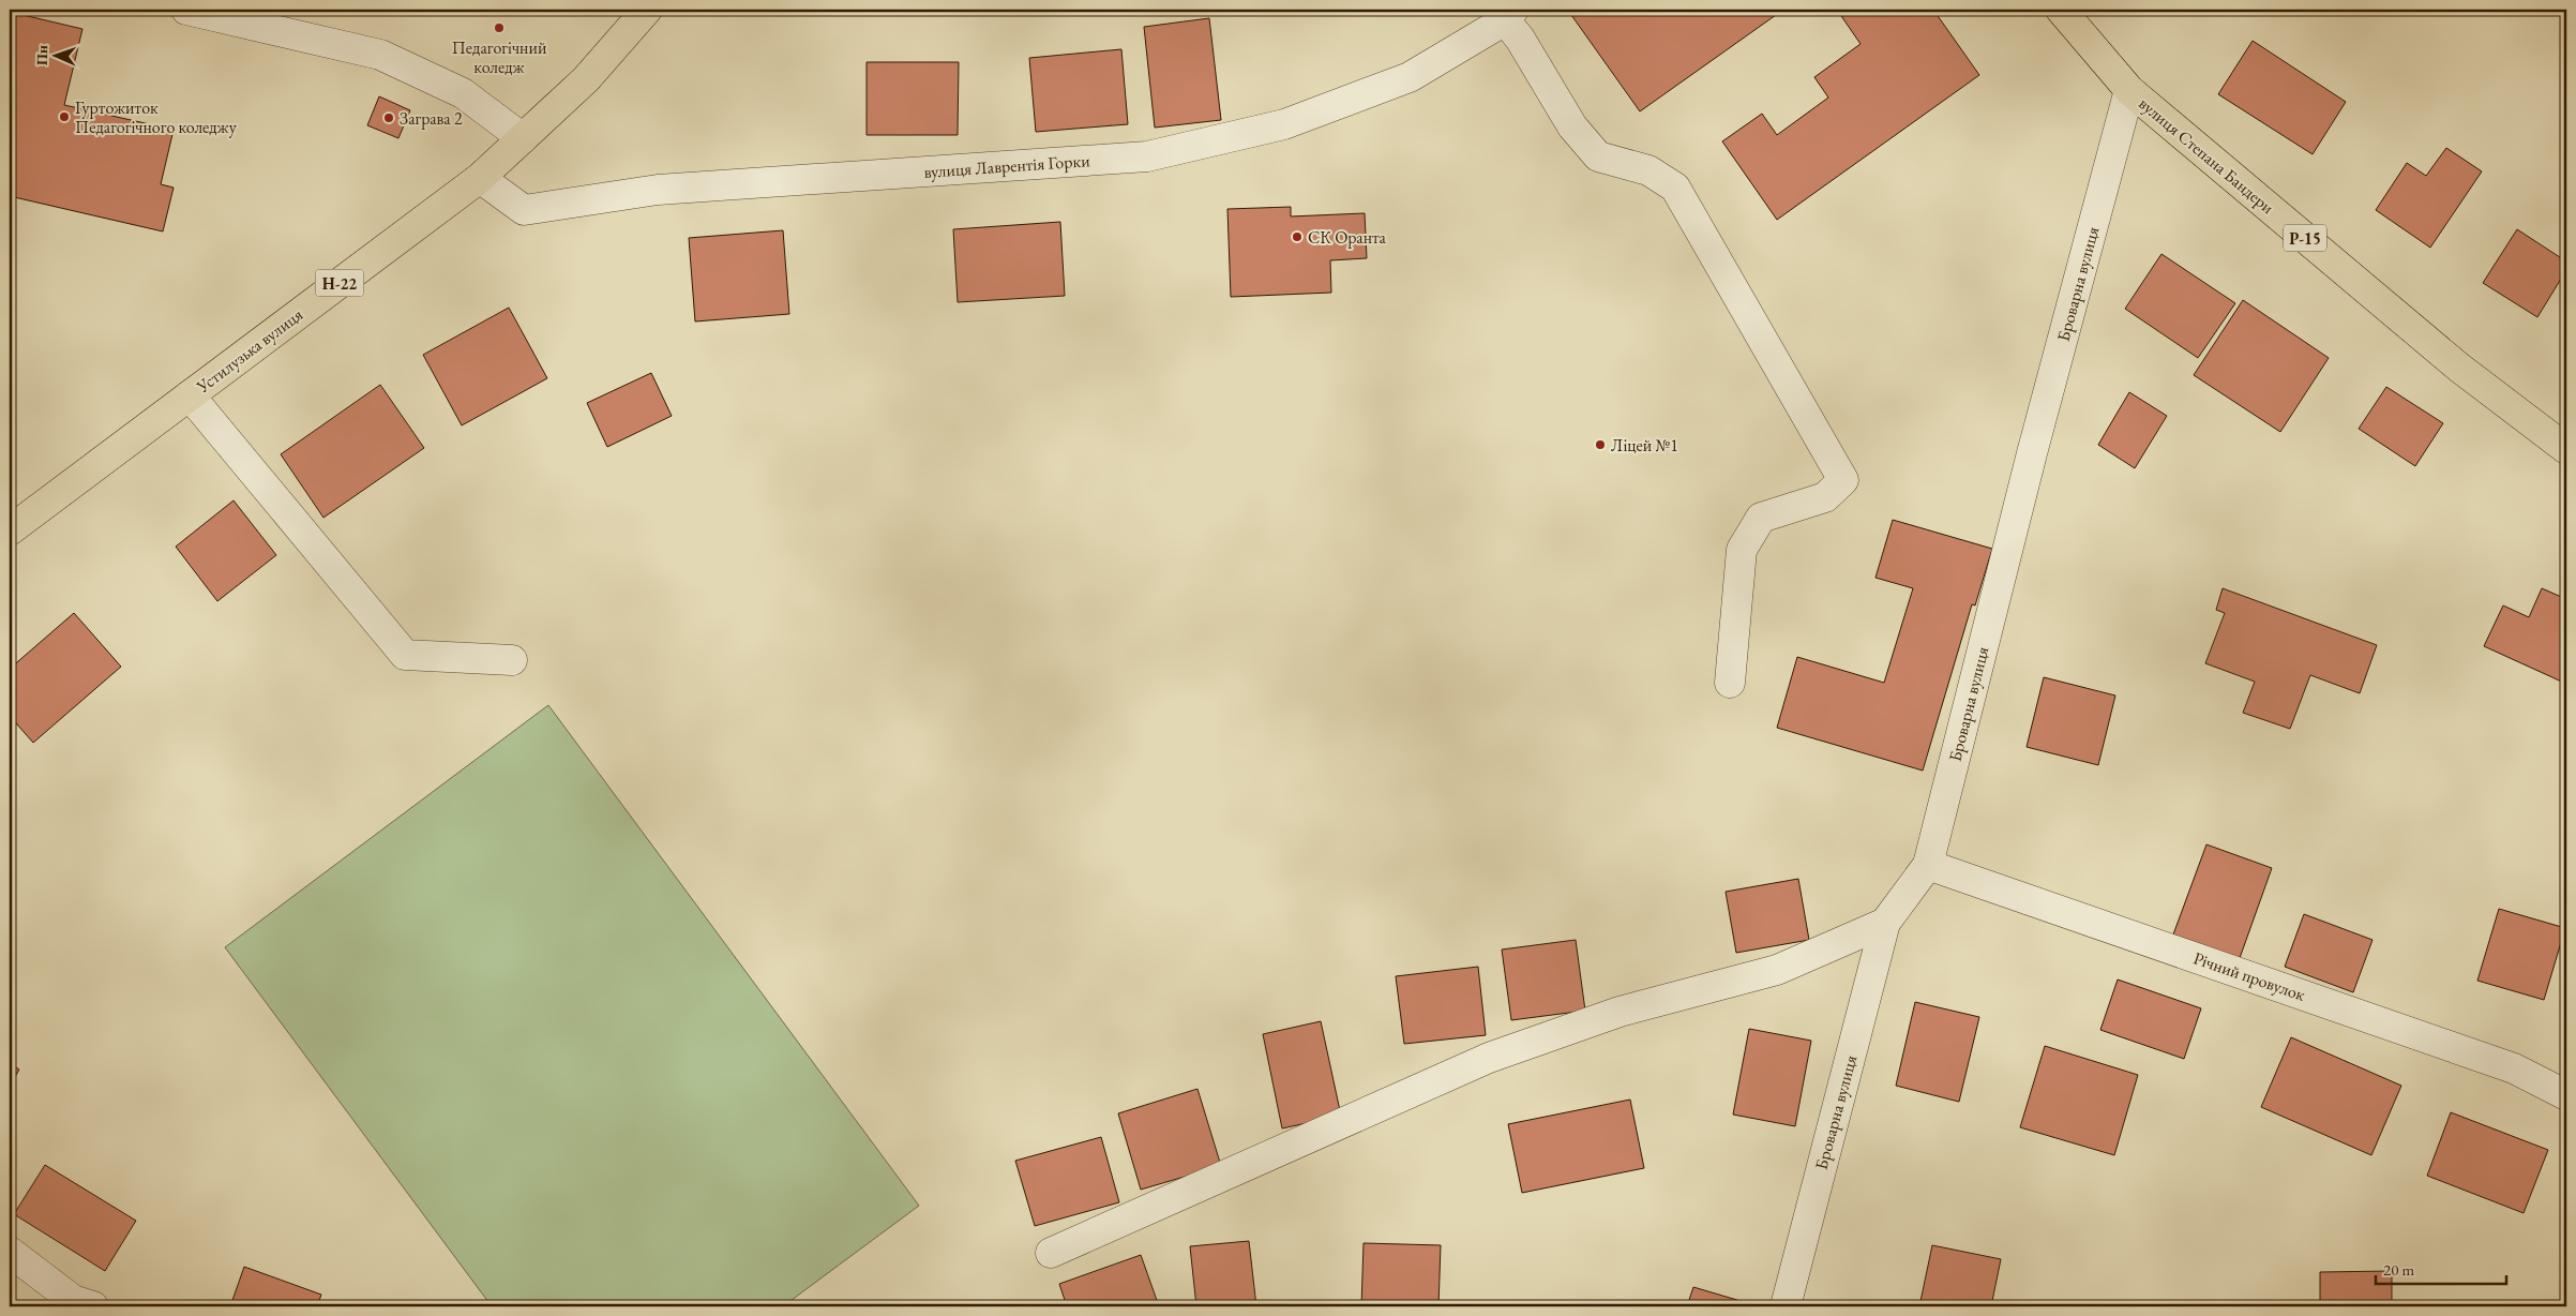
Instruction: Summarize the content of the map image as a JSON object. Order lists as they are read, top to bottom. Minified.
{"streets":{"main road":["вулиця Степана Бандери","Р-15","Н-22","Устилузька вулиця"],"street":["вулиця Лаврентія Горки","Броварна вулиця","Річний провулок"]},"crossings":[["вулиця Степана Бандери","Броварна вулиця"],["вулиця Лаврентія Горки","Устилузька вулиця"],["Броварна вулиця","Річний провулок"]],"places":["Педагогічний коледж","Гуртожиток Педагогічного коледжу","Заграва 2","СК Оранта","Ліцей №1"],"scale_bar":"20 m","north":"left"}
